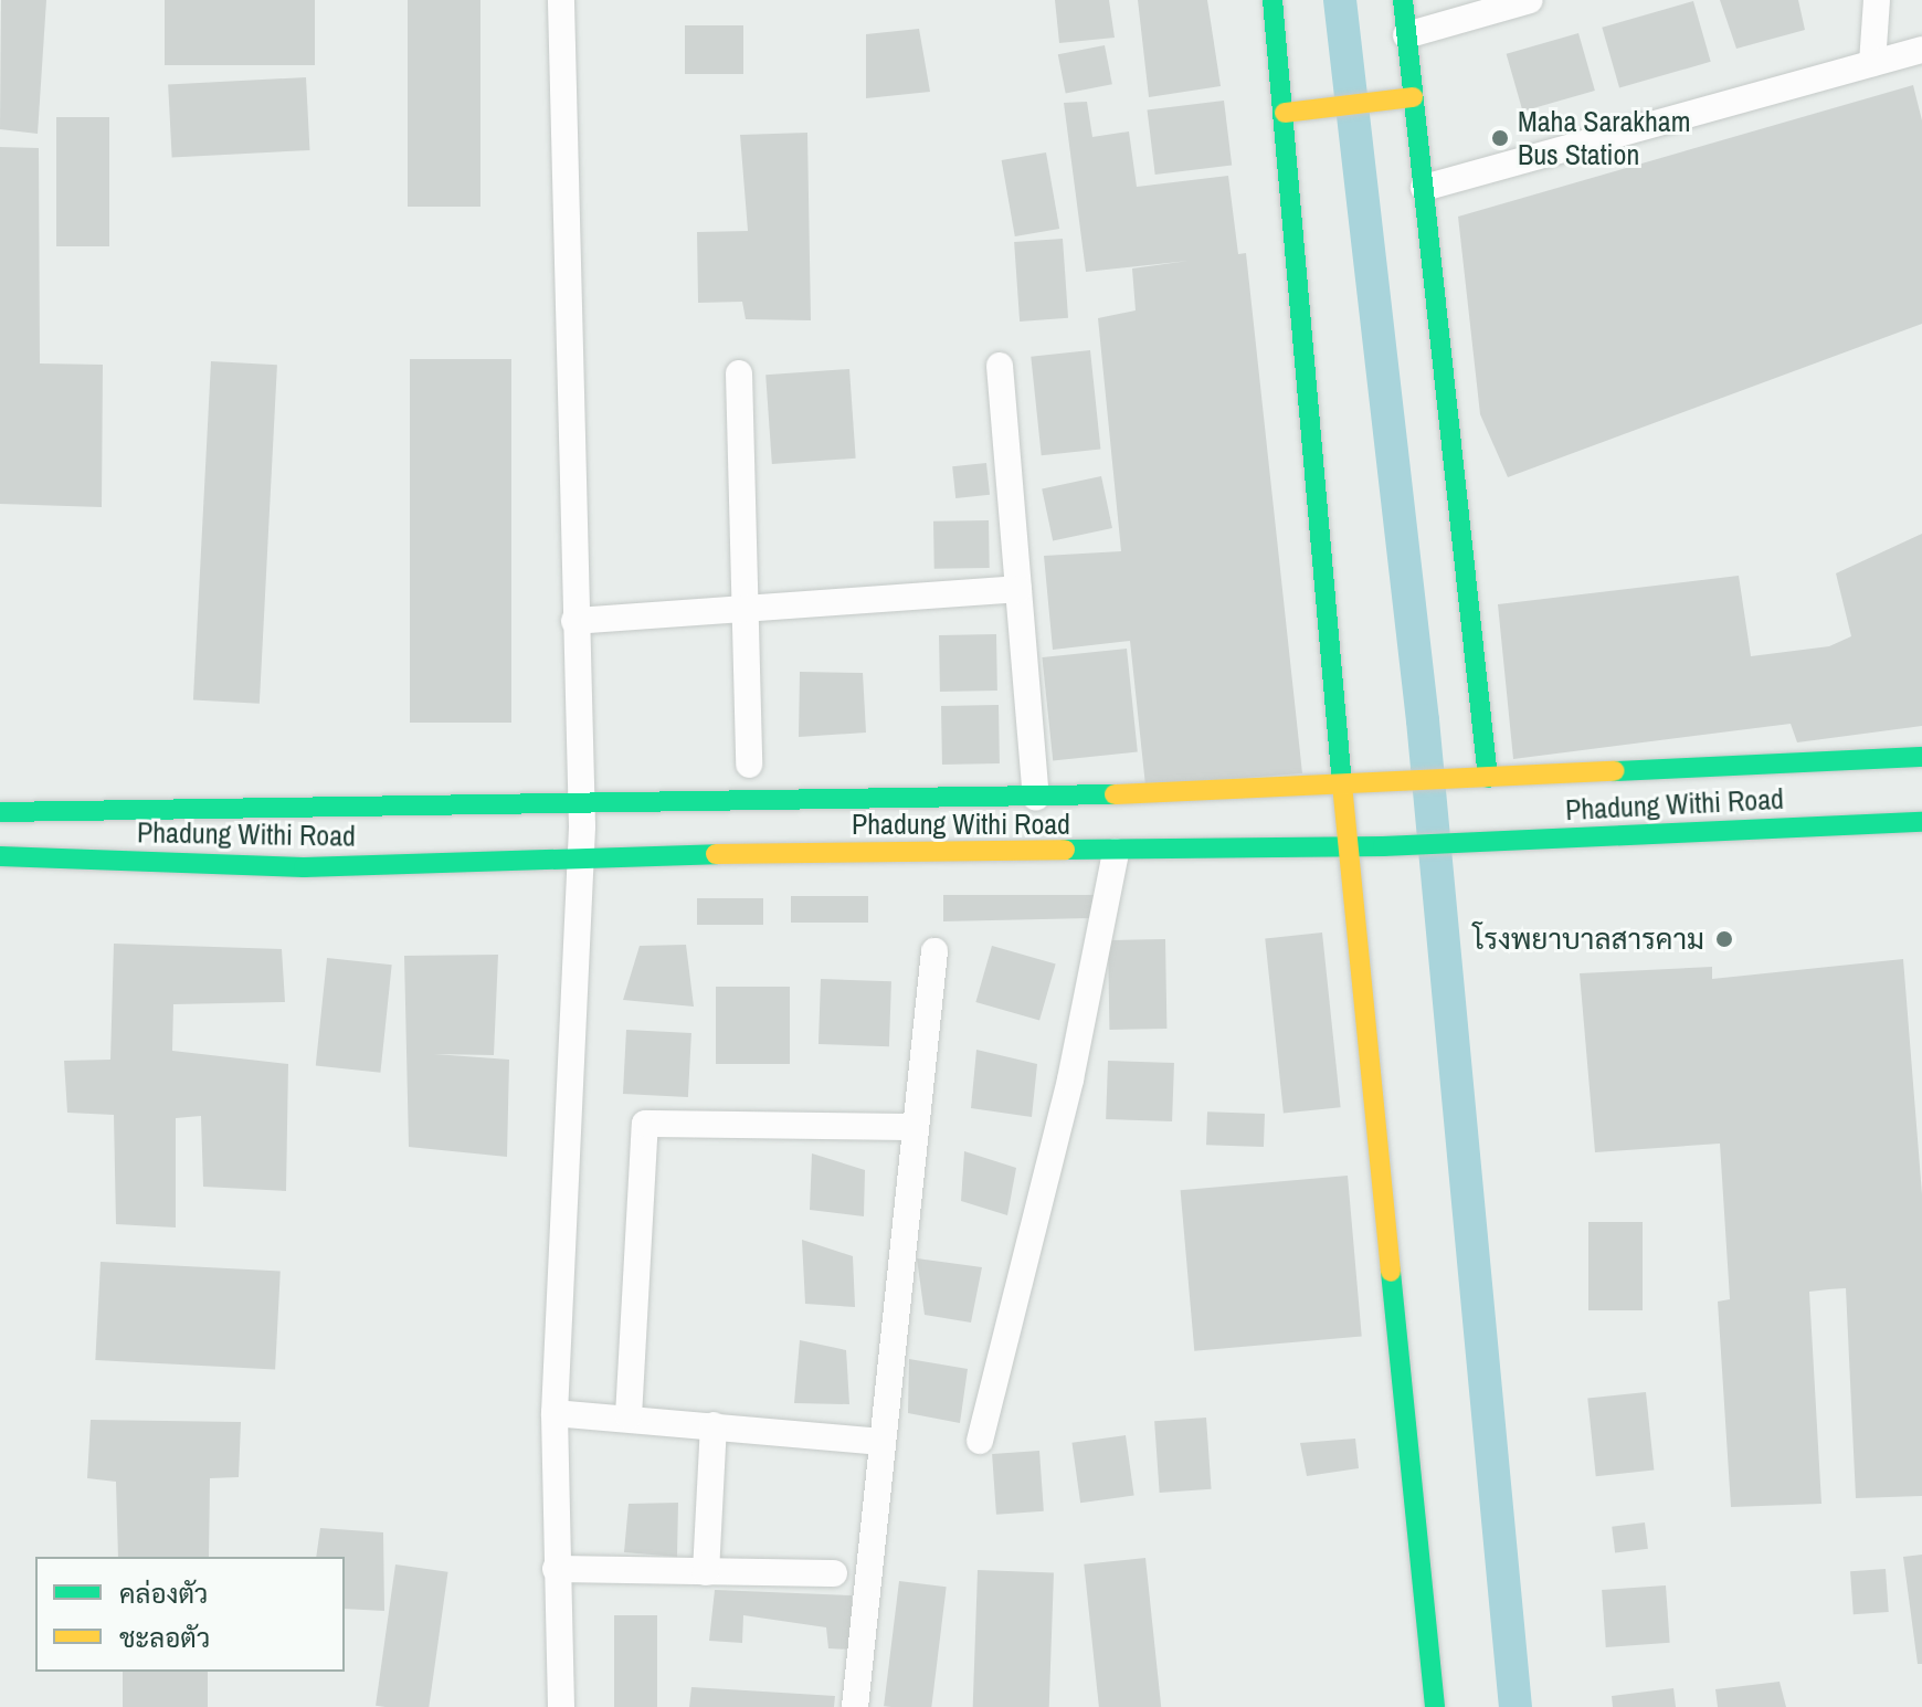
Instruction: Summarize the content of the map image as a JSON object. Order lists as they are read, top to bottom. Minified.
{"streets":{"main road":["Phadung Withi Road"]},"places":["Maha Sarakham Bus Station","โรงพยาบาลสารคาม"],"legend":["คล่องตัว","ชะลอตัว"]}
